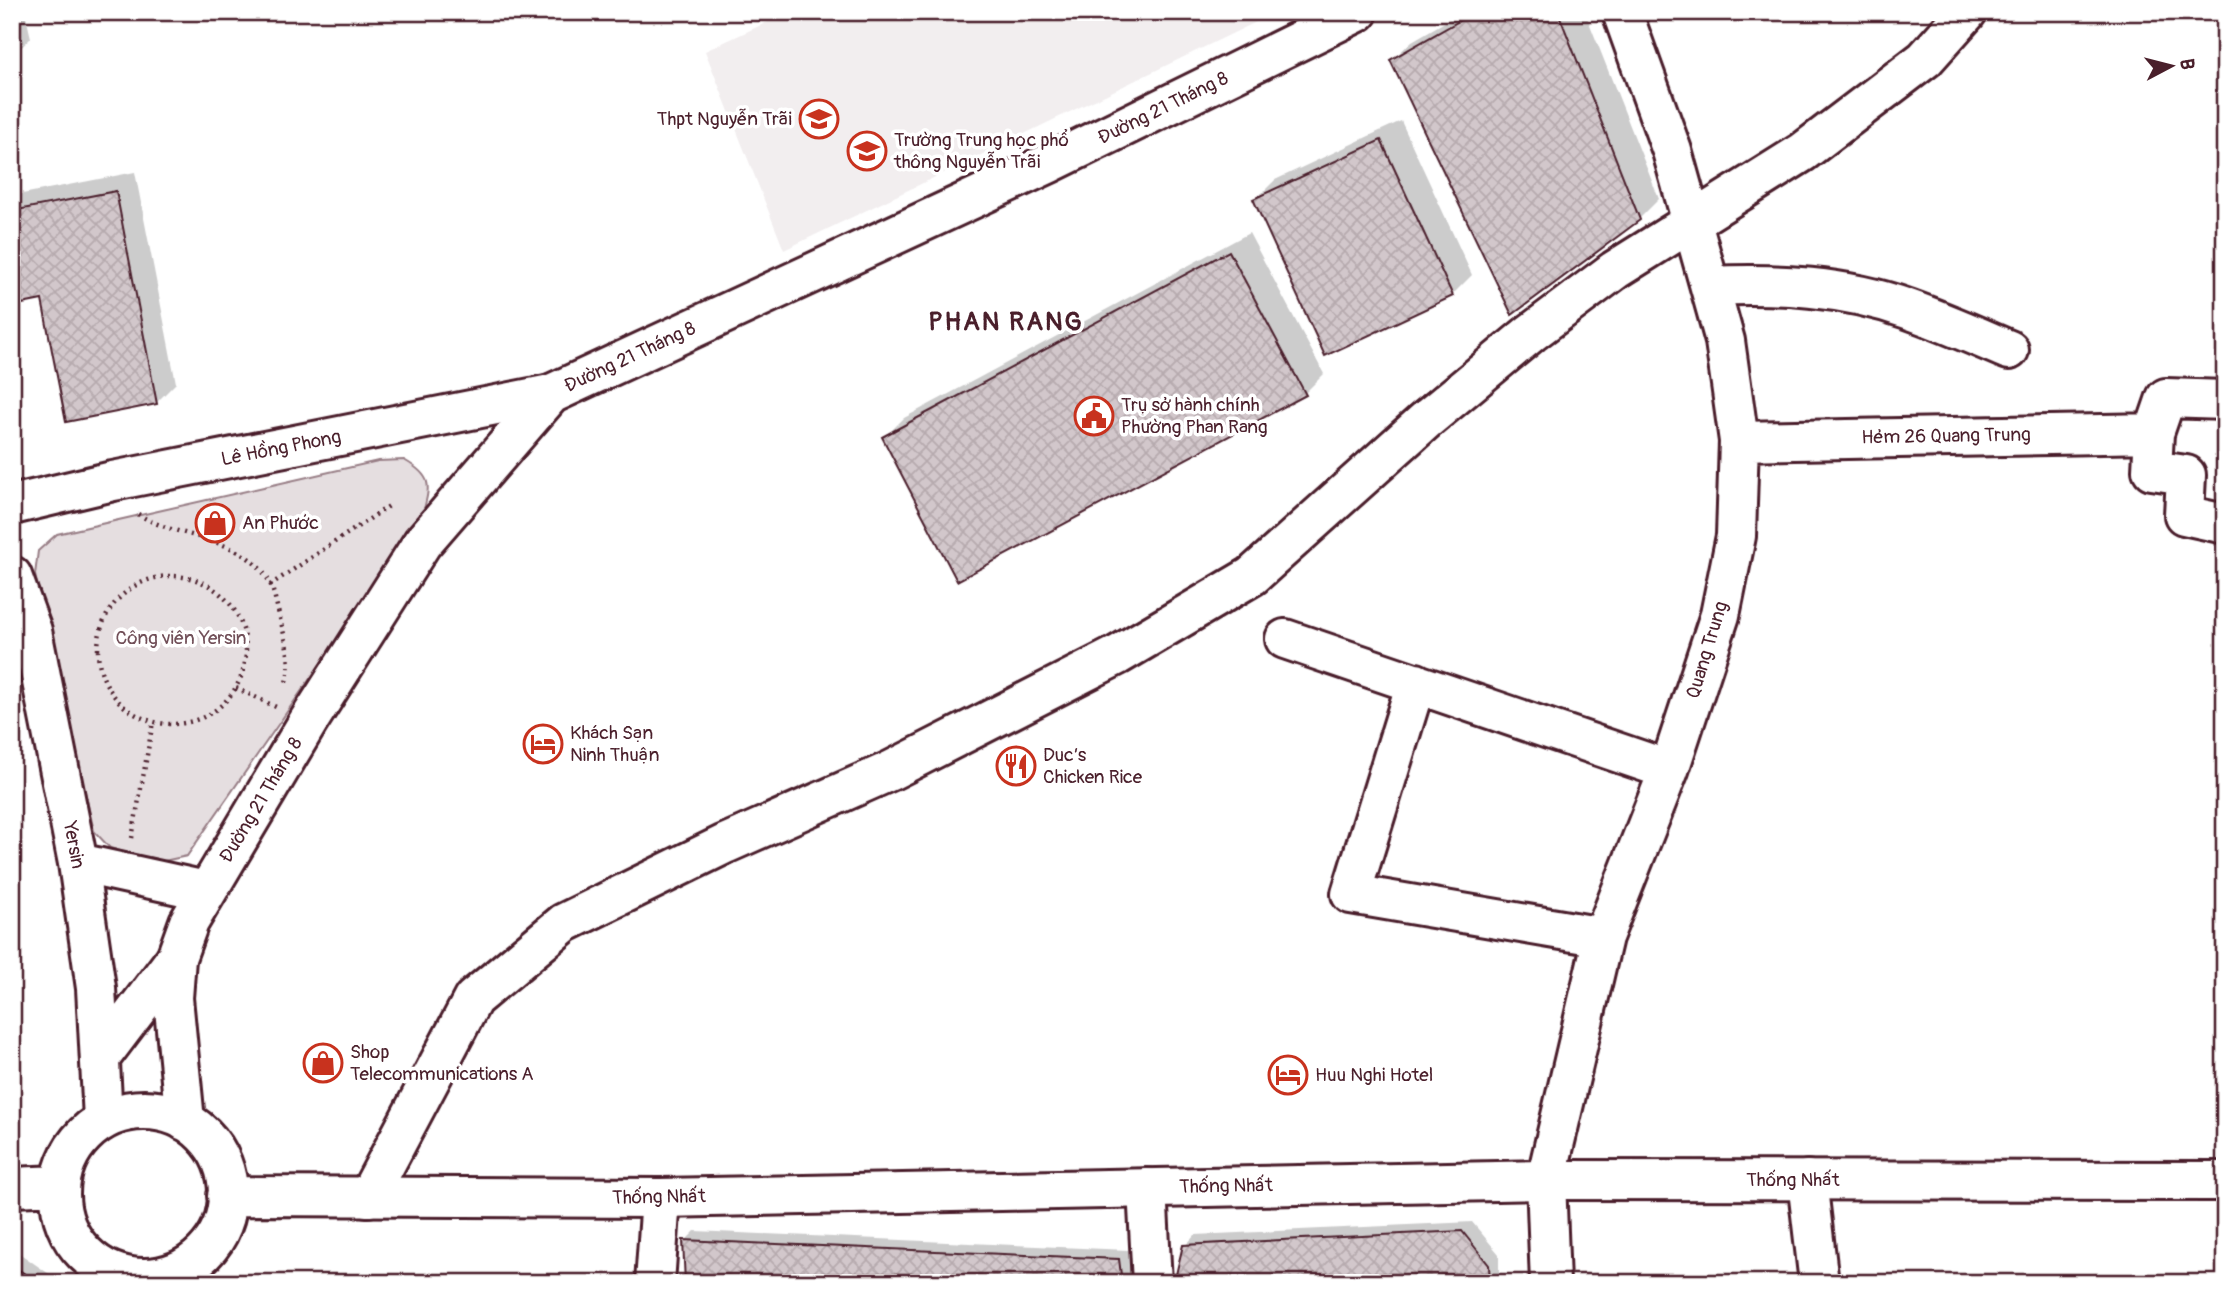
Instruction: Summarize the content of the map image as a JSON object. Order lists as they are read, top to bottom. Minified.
{"streets":{"street":["Đường 21 Tháng 8","Hẻm 26 Quang Trung","Lê Hồng Phong","Quang Trung","Yersin","Thống Nhất"]},"crossings":[["Đường 21 Tháng 8","Lê Hồng Phong"],["Đường 21 Tháng 8","Yersin"],["Đường 21 Tháng 8","Thống Nhất"],["Hẻm 26 Quang Trung","Quang Trung"],["Quang Trung","Thống Nhất"],["Yersin","Thống Nhất"]],"districts":["PHAN RANG"],"parks":["Công viên Yersin"],"places":{"school or university":["Thpt Nguyễn Trãi","Trường Trung học phổ thông Nguyễn Trãi"],"public building":["Trụ sở hành chính Phường Phan Rang"],"shop":["An Phước","Shop Telecommunications A"],"hotel":["Khách Sạn Ninh Thuận","Huu Nghi Hotel"],"restaurant":["Duc’s Chicken Rice"]},"north":"right"}
